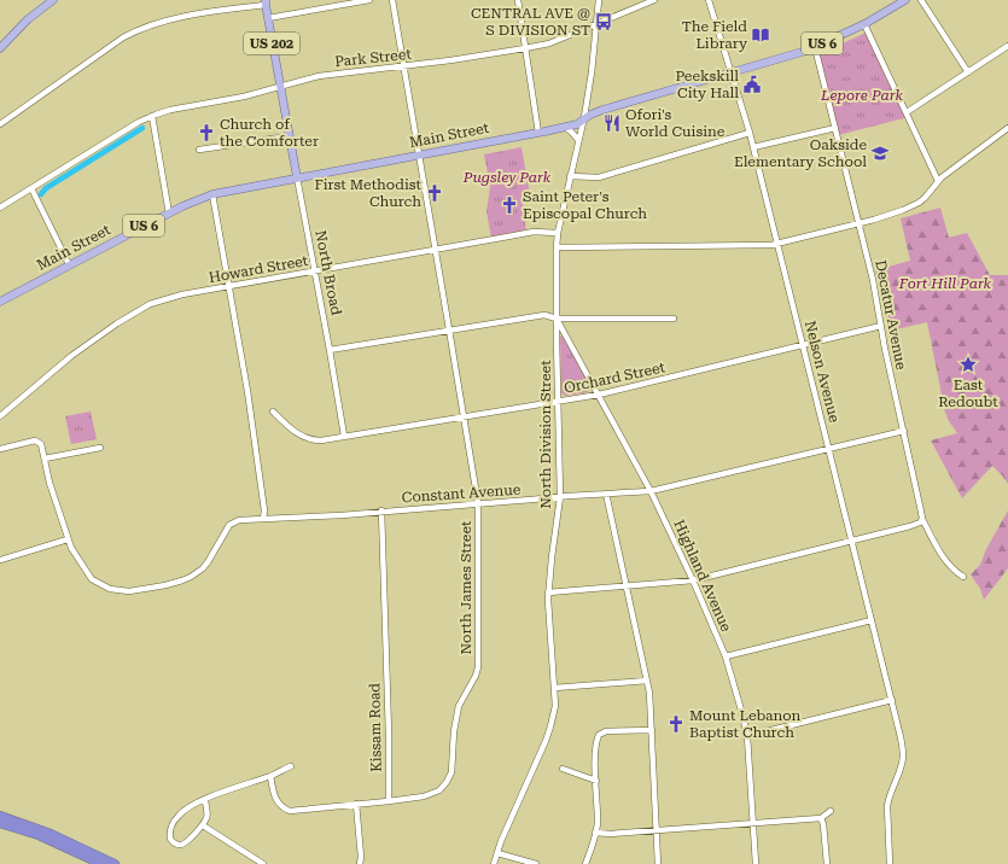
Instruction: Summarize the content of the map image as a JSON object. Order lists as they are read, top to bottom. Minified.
{"streets":{"main road":["US 202","US 6","Main Street","North Broad"],"street":["Park Street","Howard Street","Decatur Avenue","Nelson Avenue","Orchard Street","North Division Street","Constant Avenue","Highland Avenue","North James Street","Kissam Road"]},"crossings":[["US 202","Park Street"],["US 202","North Broad"],["Park Street","North Broad"],["Park Street","North Division Street"],["Park Street","North James Street"],["Main Street","North Broad"],["Main Street","Decatur Avenue"],["Main Street","Nelson Avenue"],["Main Street","North Division Street"],["Main Street","North James Street"],["Howard Street","North Broad"],["Howard Street","North Division Street"],["Howard Street","North James Street"],["North Broad","Orchard Street"],["Decatur Avenue","Orchard Street"],["Decatur Avenue","Constant Avenue"],["Nelson Avenue","Orchard Street"],["Nelson Avenue","Constant Avenue"],["Orchard Street","North Division Street"],["Orchard Street","Highland Avenue"],["Orchard Street","North James Street"],["North Division Street","Constant Avenue"],["North Division Street","Highland Avenue"],["Constant Avenue","Highland Avenue"],["Constant Avenue","North James Street"],["Constant Avenue","Kissam Road"],["North James Street","Kissam Road"]],"parks":["Lepore Park","Pugsley Park","Fort Hill Park"],"places":{"bus stop":["CENTRAL AVE @ S DIVISION ST"],"library":["The Field Library"],"public building":["Peekskill City Hall"],"restaurant":["Ofori's World Cuisine"],"church":["Church of the Comforter","First Methodist Church","Saint Peter's Episcopal Church","Mount Lebanon Baptist Church"],"school or university":["Oakside Elementary School"],"place":["East Redoubt"]}}
